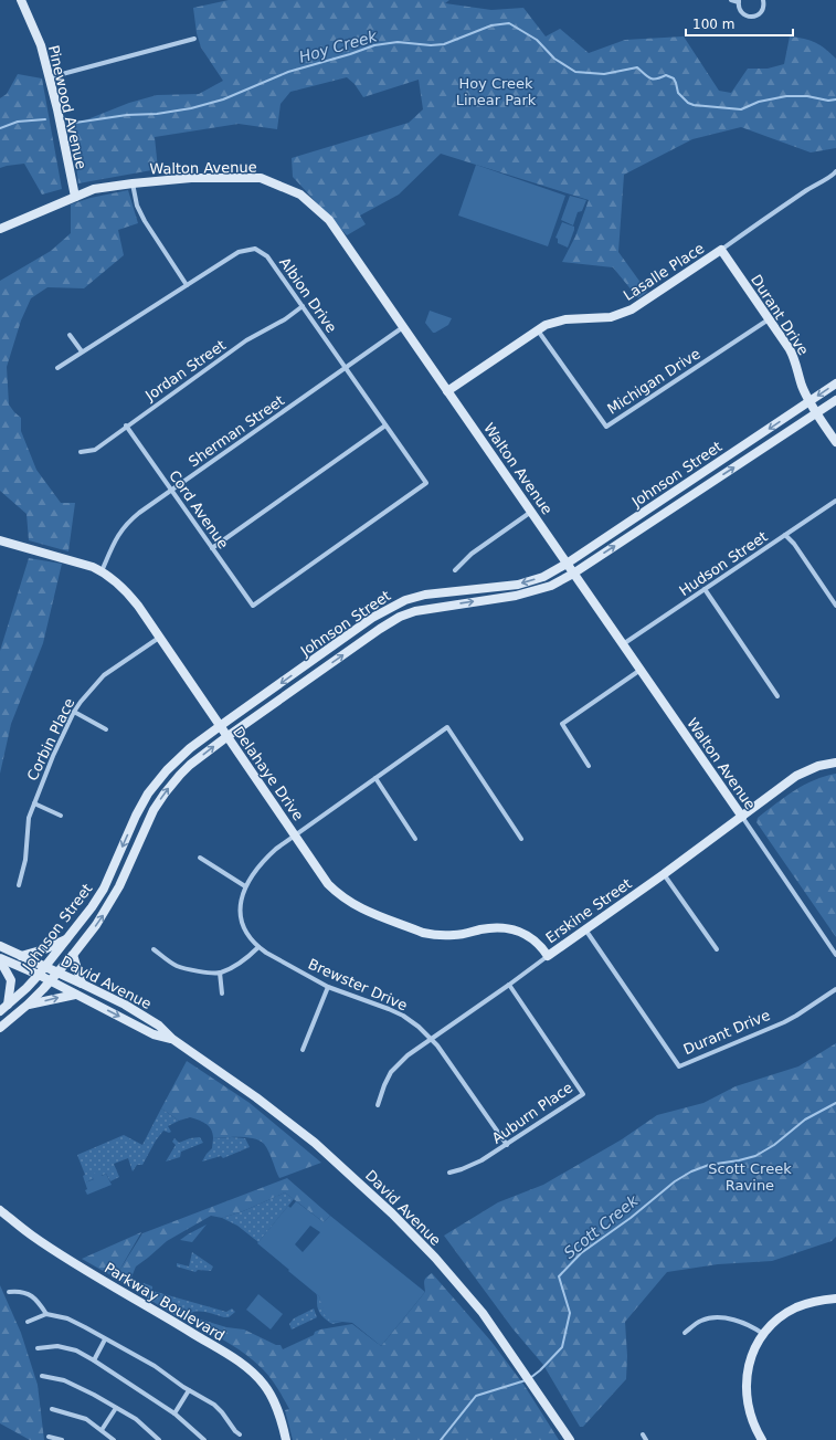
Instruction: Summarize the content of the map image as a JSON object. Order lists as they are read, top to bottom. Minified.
{"streets":{"street":["Pinewood Avenue","Walton Avenue","Lasalle Place","Albion Drive","Durant Drive","Jordan Street","Michigan Drive","Sherman Street","Johnson Street","Cord Avenue","Hudson Street","Corbin Place","Delahaye Drive","Erskine Street","David Avenue","Brewster Drive","Auburn Place","Parkway Boulevard"]},"crossings":[["Pinewood Avenue","Walton Avenue"],["Walton Avenue","Lasalle Place"],["Walton Avenue","Sherman Street"],["Walton Avenue","Johnson Street"],["Walton Avenue","Hudson Street"],["Walton Avenue","Erskine Street"],["Lasalle Place","Durant Drive"],["Lasalle Place","Michigan Drive"],["Albion Drive","Jordan Street"],["Albion Drive","Sherman Street"],["Albion Drive","Cord Avenue"],["Durant Drive","Michigan Drive"],["Durant Drive","Johnson Street"],["Durant Drive","Erskine Street"],["Jordan Street","Cord Avenue"],["Sherman Street","Cord Avenue"],["Sherman Street","Delahaye Drive"],["Johnson Street","Delahaye Drive"],["Johnson Street","David Avenue"],["Corbin Place","Delahaye Drive"],["Delahaye Drive","Erskine Street"],["Delahaye Drive","Brewster Drive"],["Erskine Street","Brewster Drive"],["Erskine Street","Auburn Place"],["Brewster Drive","Auburn Place"]],"water":["Hoy Creek","Scott Creek"],"parks":["Hoy Creek Linear Park","Scott Creek Ravine"],"scale_bar":"100 m"}
